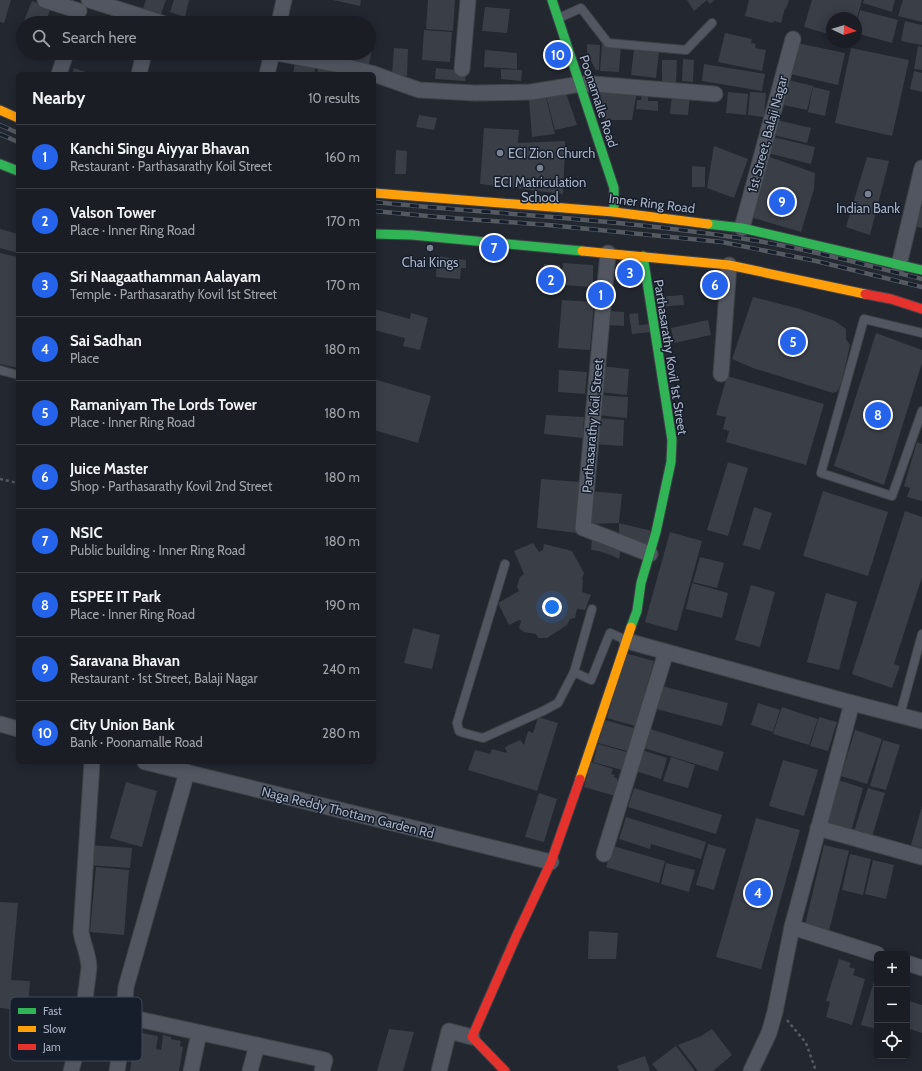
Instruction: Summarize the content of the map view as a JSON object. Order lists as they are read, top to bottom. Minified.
{"streets":{"main road":["Poonamalle Road","Inner Ring Road","Parthasarathy Kovil 1st Street"],"street":["1st Street, Balaji Nagar","Parthasarathy Koil Street","Naga Reddy Thottam Garden Rd"]},"crossings":[["Poonamalle Road","Inner Ring Road"],["1st Street, Balaji Nagar","Inner Ring Road"],["Parthasarathy Kovil 1st Street","Parthasarathy Koil Street"],["Parthasarathy Kovil 1st Street","Naga Reddy Thottam Garden Rd"]],"places":["ECI Zion Church","ECI Matriculation School","Indian Bank","Chai Kings"],"legend":["Fast","Slow","Jam"],"north":"right","page":{"search":"Search here","pins":["10","9","7","3","2","6","1","5","8","4"],"heading":["Nearby","10 results"],"list":[{"mark":"1","name":"Kanchi Singu Aiyyar Bhavan","note":"Restaurant · Parthasarathy Koil Street","value":"160 m"},{"mark":"2","name":"Valson Tower","note":"Place · Inner Ring Road","value":"170 m"},{"mark":"3","name":"Sri Naagaathamman Aalayam","note":"Temple · Parthasarathy Kovil 1st Street","value":"170 m"},{"mark":"4","name":"Sai Sadhan","note":"Place","value":"180 m"},{"mark":"5","name":"Ramaniyam The Lords Tower","note":"Place · Inner Ring Road","value":"180 m"},{"mark":"6","name":"Juice Master","note":"Shop · Parthasarathy Kovil 2nd Street","value":"180 m"},{"mark":"7","name":"NSIC","note":"Public building · Inner Ring Road","value":"180 m"},{"mark":"8","name":"ESPEE IT Park","note":"Place · Inner Ring Road","value":"190 m"},{"mark":"9","name":"Saravana Bhavan","note":"Restaurant · 1st Street, Balaji Nagar","value":"240 m"},{"mark":"10","name":"City Union Bank","note":"Bank · Poonamalle Road","value":"280 m"}],"map_buttons":["+","−"]}}
